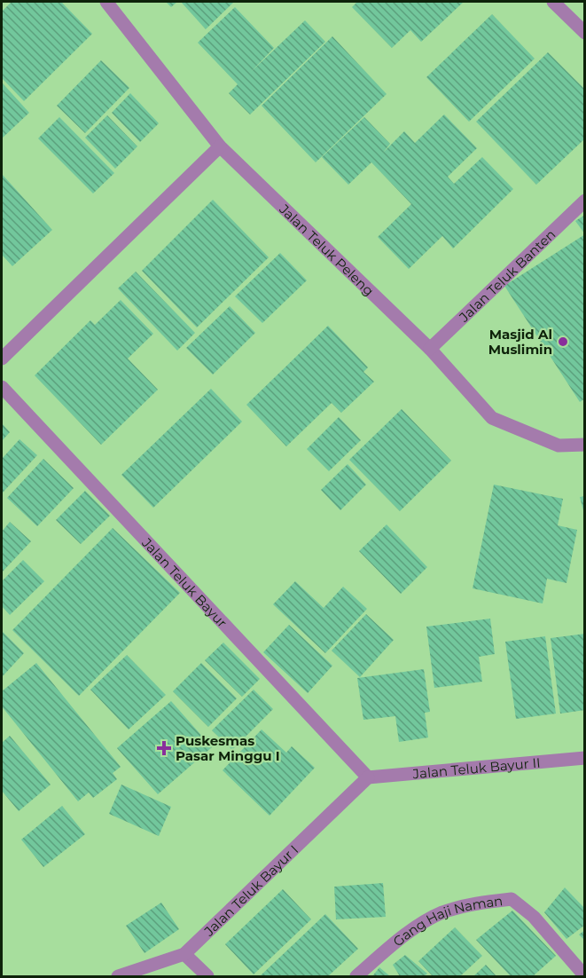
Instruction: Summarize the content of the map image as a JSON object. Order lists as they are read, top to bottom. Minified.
{"streets":{"street":["Jalan Teluk Peleng","Jalan Teluk Banten","Jalan Teluk Bayur","Jalan Teluk Bayur II","Jalan Teluk Bayur I","Gang Haji Naman"]},"crossings":[["Jalan Teluk Peleng","Jalan Teluk Banten"],["Jalan Teluk Bayur","Jalan Teluk Bayur II"],["Jalan Teluk Bayur","Jalan Teluk Bayur I"],["Jalan Teluk Bayur II","Jalan Teluk Bayur I"]],"places":{"other":["Masjid Al Muslimin"],"health":["Puskesmas Pasar Minggu I"]}}
